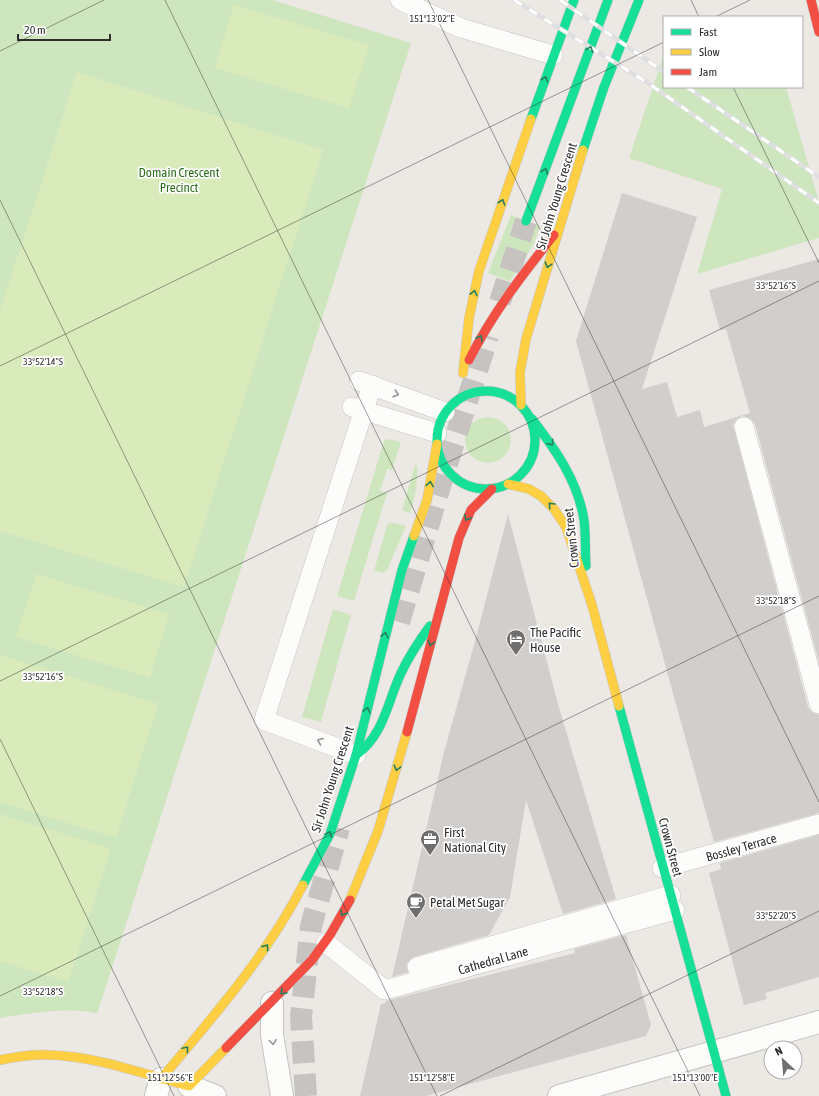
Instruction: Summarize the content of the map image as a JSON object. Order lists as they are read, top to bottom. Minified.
{"streets":{"main road":["Sir John Young Crescent","Crown Street"],"lane":["Bossley Terrace"]},"crossings":[["Sir John Young Crescent","Crown Street"],["Crown Street","Bossley Terrace"]],"parks":["Domain Crescent Precinct"],"places":{"hotel":["The Pacific House"],"office":["First National City"],"cafe":["Petal Met Sugar"]},"legend":["Fast","Slow","Jam"],"scale_bar":"20 m","north":"top left","coordinates":["151°13'02\"E","33°52'16\"S","33°52'14\"S","33°52'18\"S","33°52'20\"S","151°12'56\"E","151°12'58\"E","151°13'00\"E"]}
